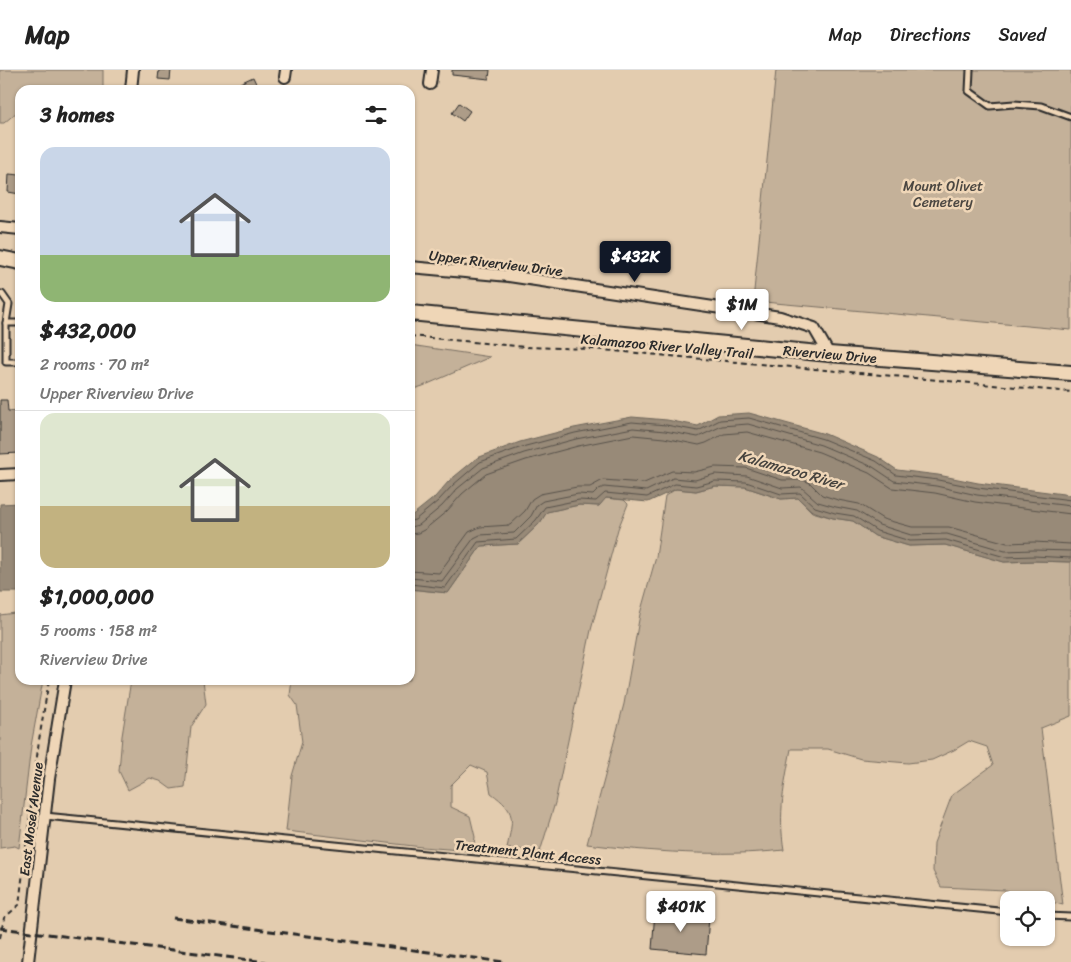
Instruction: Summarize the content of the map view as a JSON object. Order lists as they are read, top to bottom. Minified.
{"streets":{"street":["Upper Riverview Drive","Riverview Drive","East Mosel Avenue"],"lane":["Treatment Plant Access"],"path":["Kalamazoo River Valley Trail"]},"crossings":[["Upper Riverview Drive","Riverview Drive"],["East Mosel Avenue","Treatment Plant Access"]],"water":["Kalamazoo River"],"parks":["Mount Olivet Cemetery"],"page":{"header":"Map","nav":["Map","Directions","Saved"],"heading":"3 homes","list":[{"name":"$432,000","note":"2 rooms · 70 m² · Upper Riverview Drive"},{"name":"$1,000,000","note":"5 rooms · 158 m² · Riverview Drive"}],"price":["$432K","$1M","$401K"]}}
